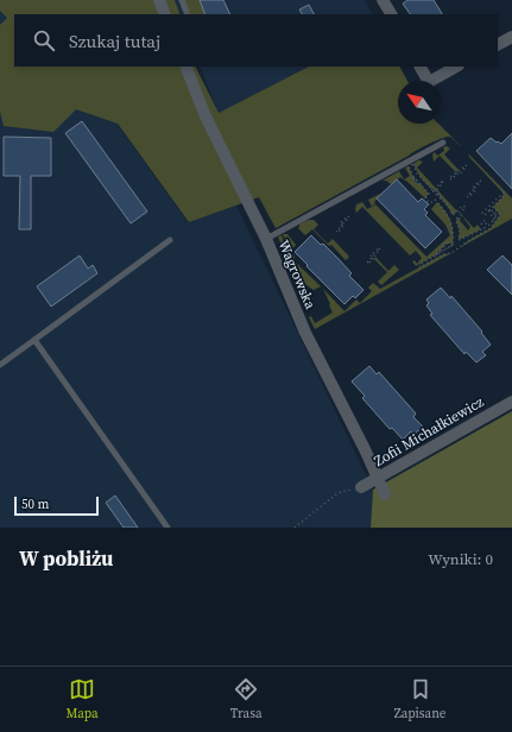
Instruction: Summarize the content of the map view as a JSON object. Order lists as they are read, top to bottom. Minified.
{"streets":{"street":["Wagrowska","Zofii Michałkiewicz"]},"crossings":[["Wagrowska","Zofii Michałkiewicz"]],"scale_bar":"50 m","north":"top left","page":{"search":"Szukaj tutaj","scale":"50 m","heading":["W pobliżu","Wyniki: 0"],"nav":["Mapa","Trasa","Zapisane"]}}
